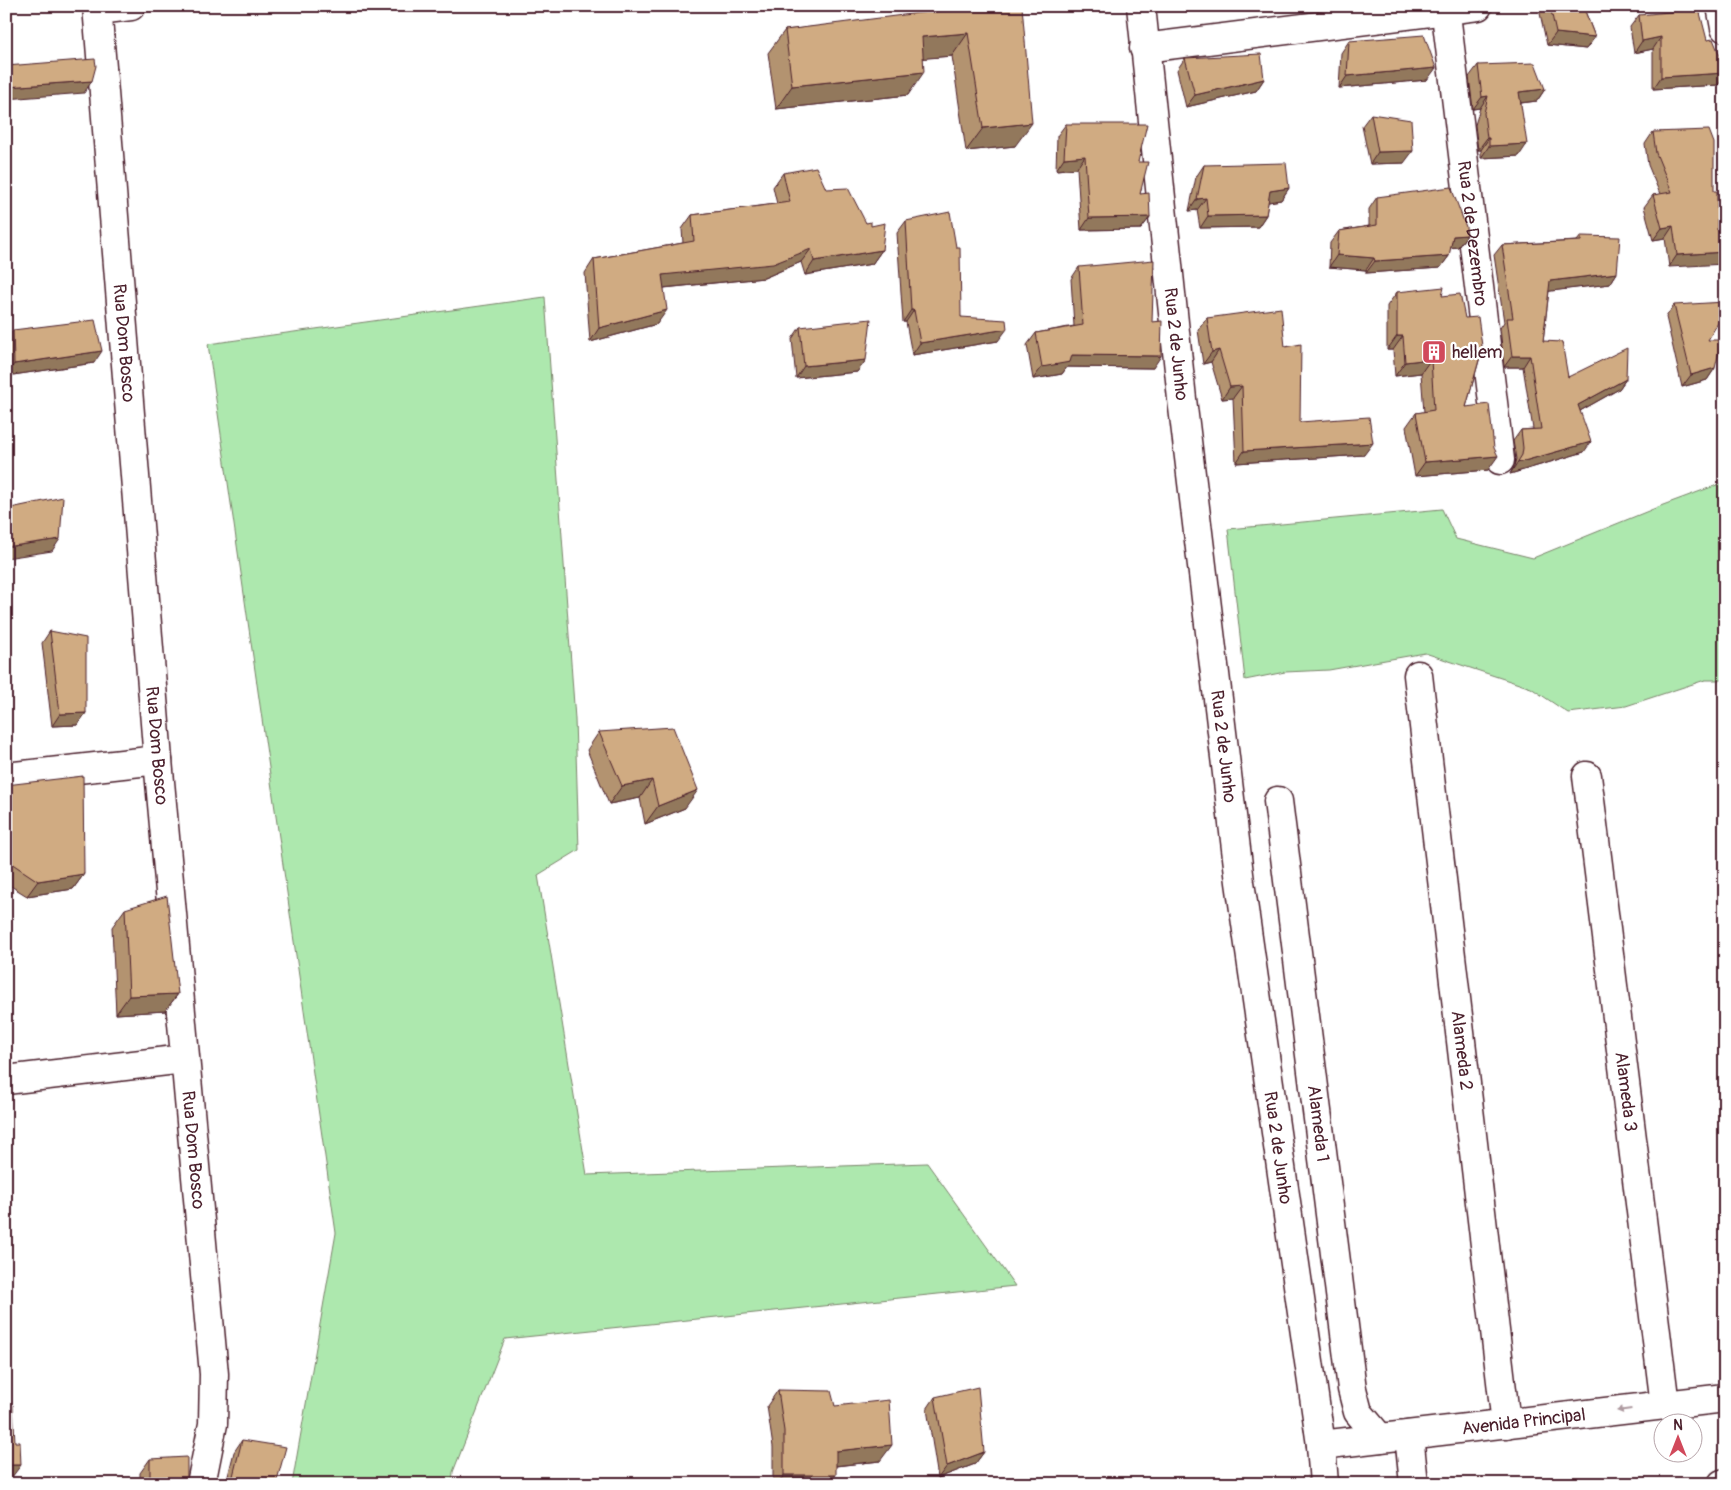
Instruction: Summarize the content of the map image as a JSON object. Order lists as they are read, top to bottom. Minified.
{"streets":{"street":["Rua 2 de Dezembro","Rua Dom Bosco","Rua 2 de Junho","Alameda 2","Alameda 3","Alameda 1","Avenida Principal"]},"crossings":[["Rua 2 de Junho","Avenida Principal"],["Alameda 2","Avenida Principal"],["Alameda 3","Avenida Principal"],["Alameda 1","Avenida Principal"]],"one_way":["Avenida Principal"],"places":{"building":["hellem"]},"north":"top"}
